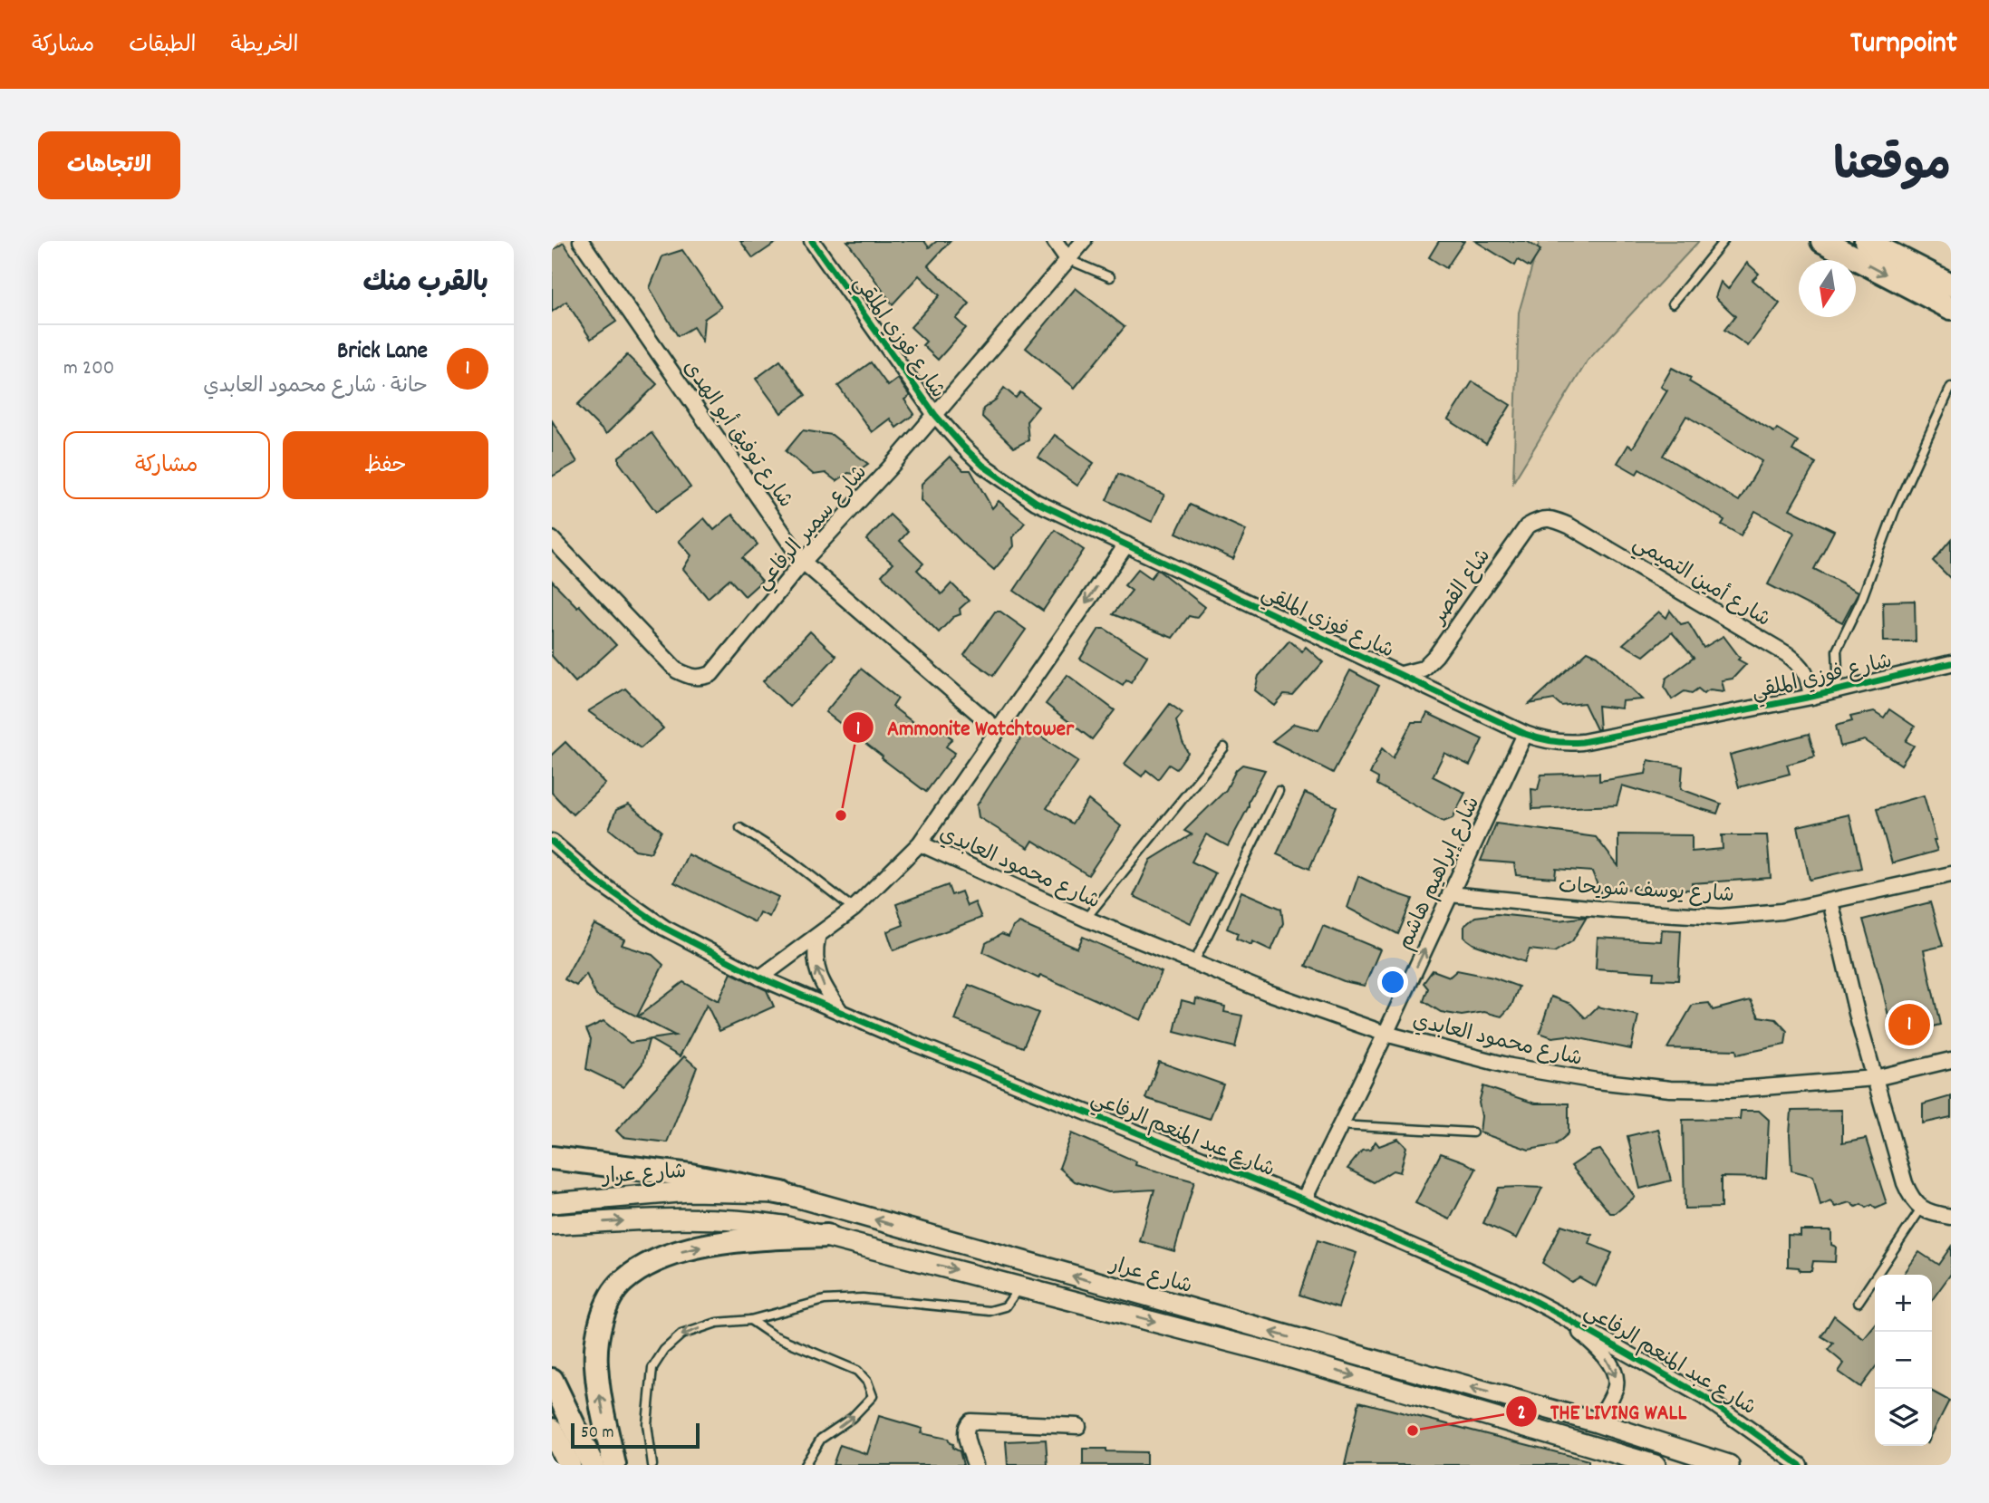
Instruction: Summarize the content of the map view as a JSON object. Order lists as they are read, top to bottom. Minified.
{"streets":{"main road":["شارع عرار"],"street":["شارع فوزي الملقي","شارع توفيق أبو الهدى","شارع سمير الرفاعي","شارع أمين التميمي","شاع القصر","شارع محمود العابدي","شارع إبراهيم هاشم","شارع يوسف شويحات","شارع عبد المنعم الرفاعي"]},"crossings":[["شارع فوزي الملقي","شارع سمير الرفاعي"],["شارع فوزي الملقي","شارع أمين التميمي"],["شارع فوزي الملقي","شاع القصر"],["شارع فوزي الملقي","شارع إبراهيم هاشم"],["شارع توفيق أبو الهدى","شارع سمير الرفاعي"],["شارع أمين التميمي","شاع القصر"],["شارع محمود العابدي","شارع إبراهيم هاشم"],["شارع إبراهيم هاشم","شارع يوسف شويحات"],["شارع إبراهيم هاشم","شارع عبد المنعم الرفاعي"],["شارع عبد المنعم الرفاعي","شارع عرار"]],"places":["Ammonite Watchtower","THE LIVING WALL"],"scale_bar":"50 m","north":"bottom","page":{"header":"Turnpoint","nav":["الخريطة","الطبقات","مشاركة"],"title":"موقعنا","buttons":["الاتجاهات",["حفظ","مشاركة"]],"heading":"بالقرب منك","list":[{"mark":"1","name":"Brick Lane","note":"حانة · شارع محمود العابدي","value":"200 m"}],"pins":"1","map_buttons":["+","−"],"scale":"50 m"}}
